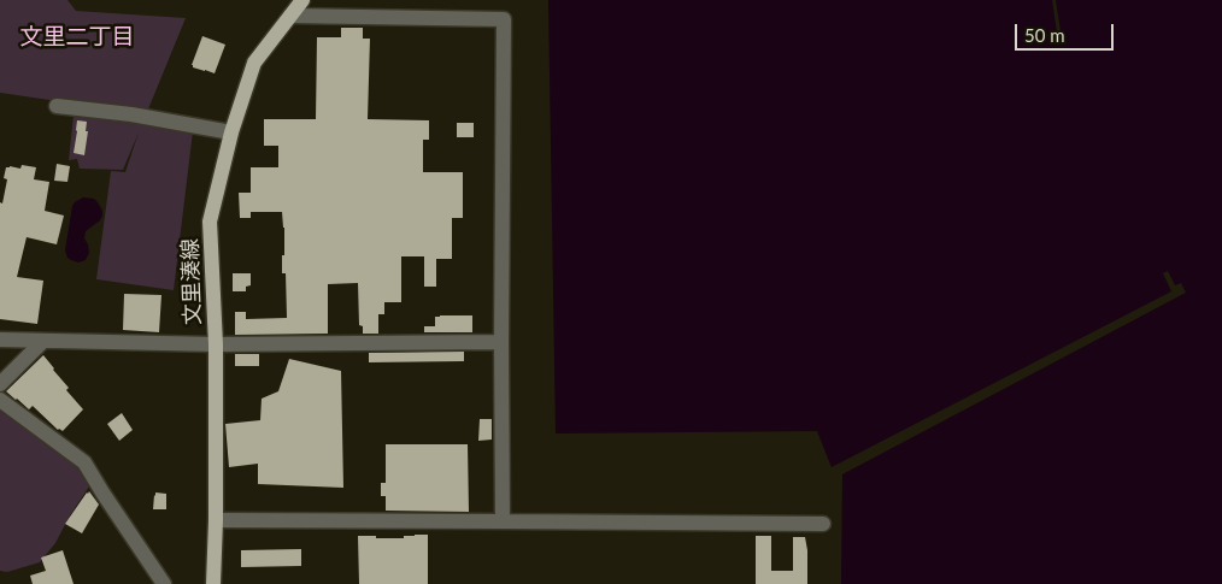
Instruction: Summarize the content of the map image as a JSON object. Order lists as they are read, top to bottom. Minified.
{"streets":{"main road":["文里湊線"]},"districts":["文里二丁目"],"scale_bar":"50 m"}
